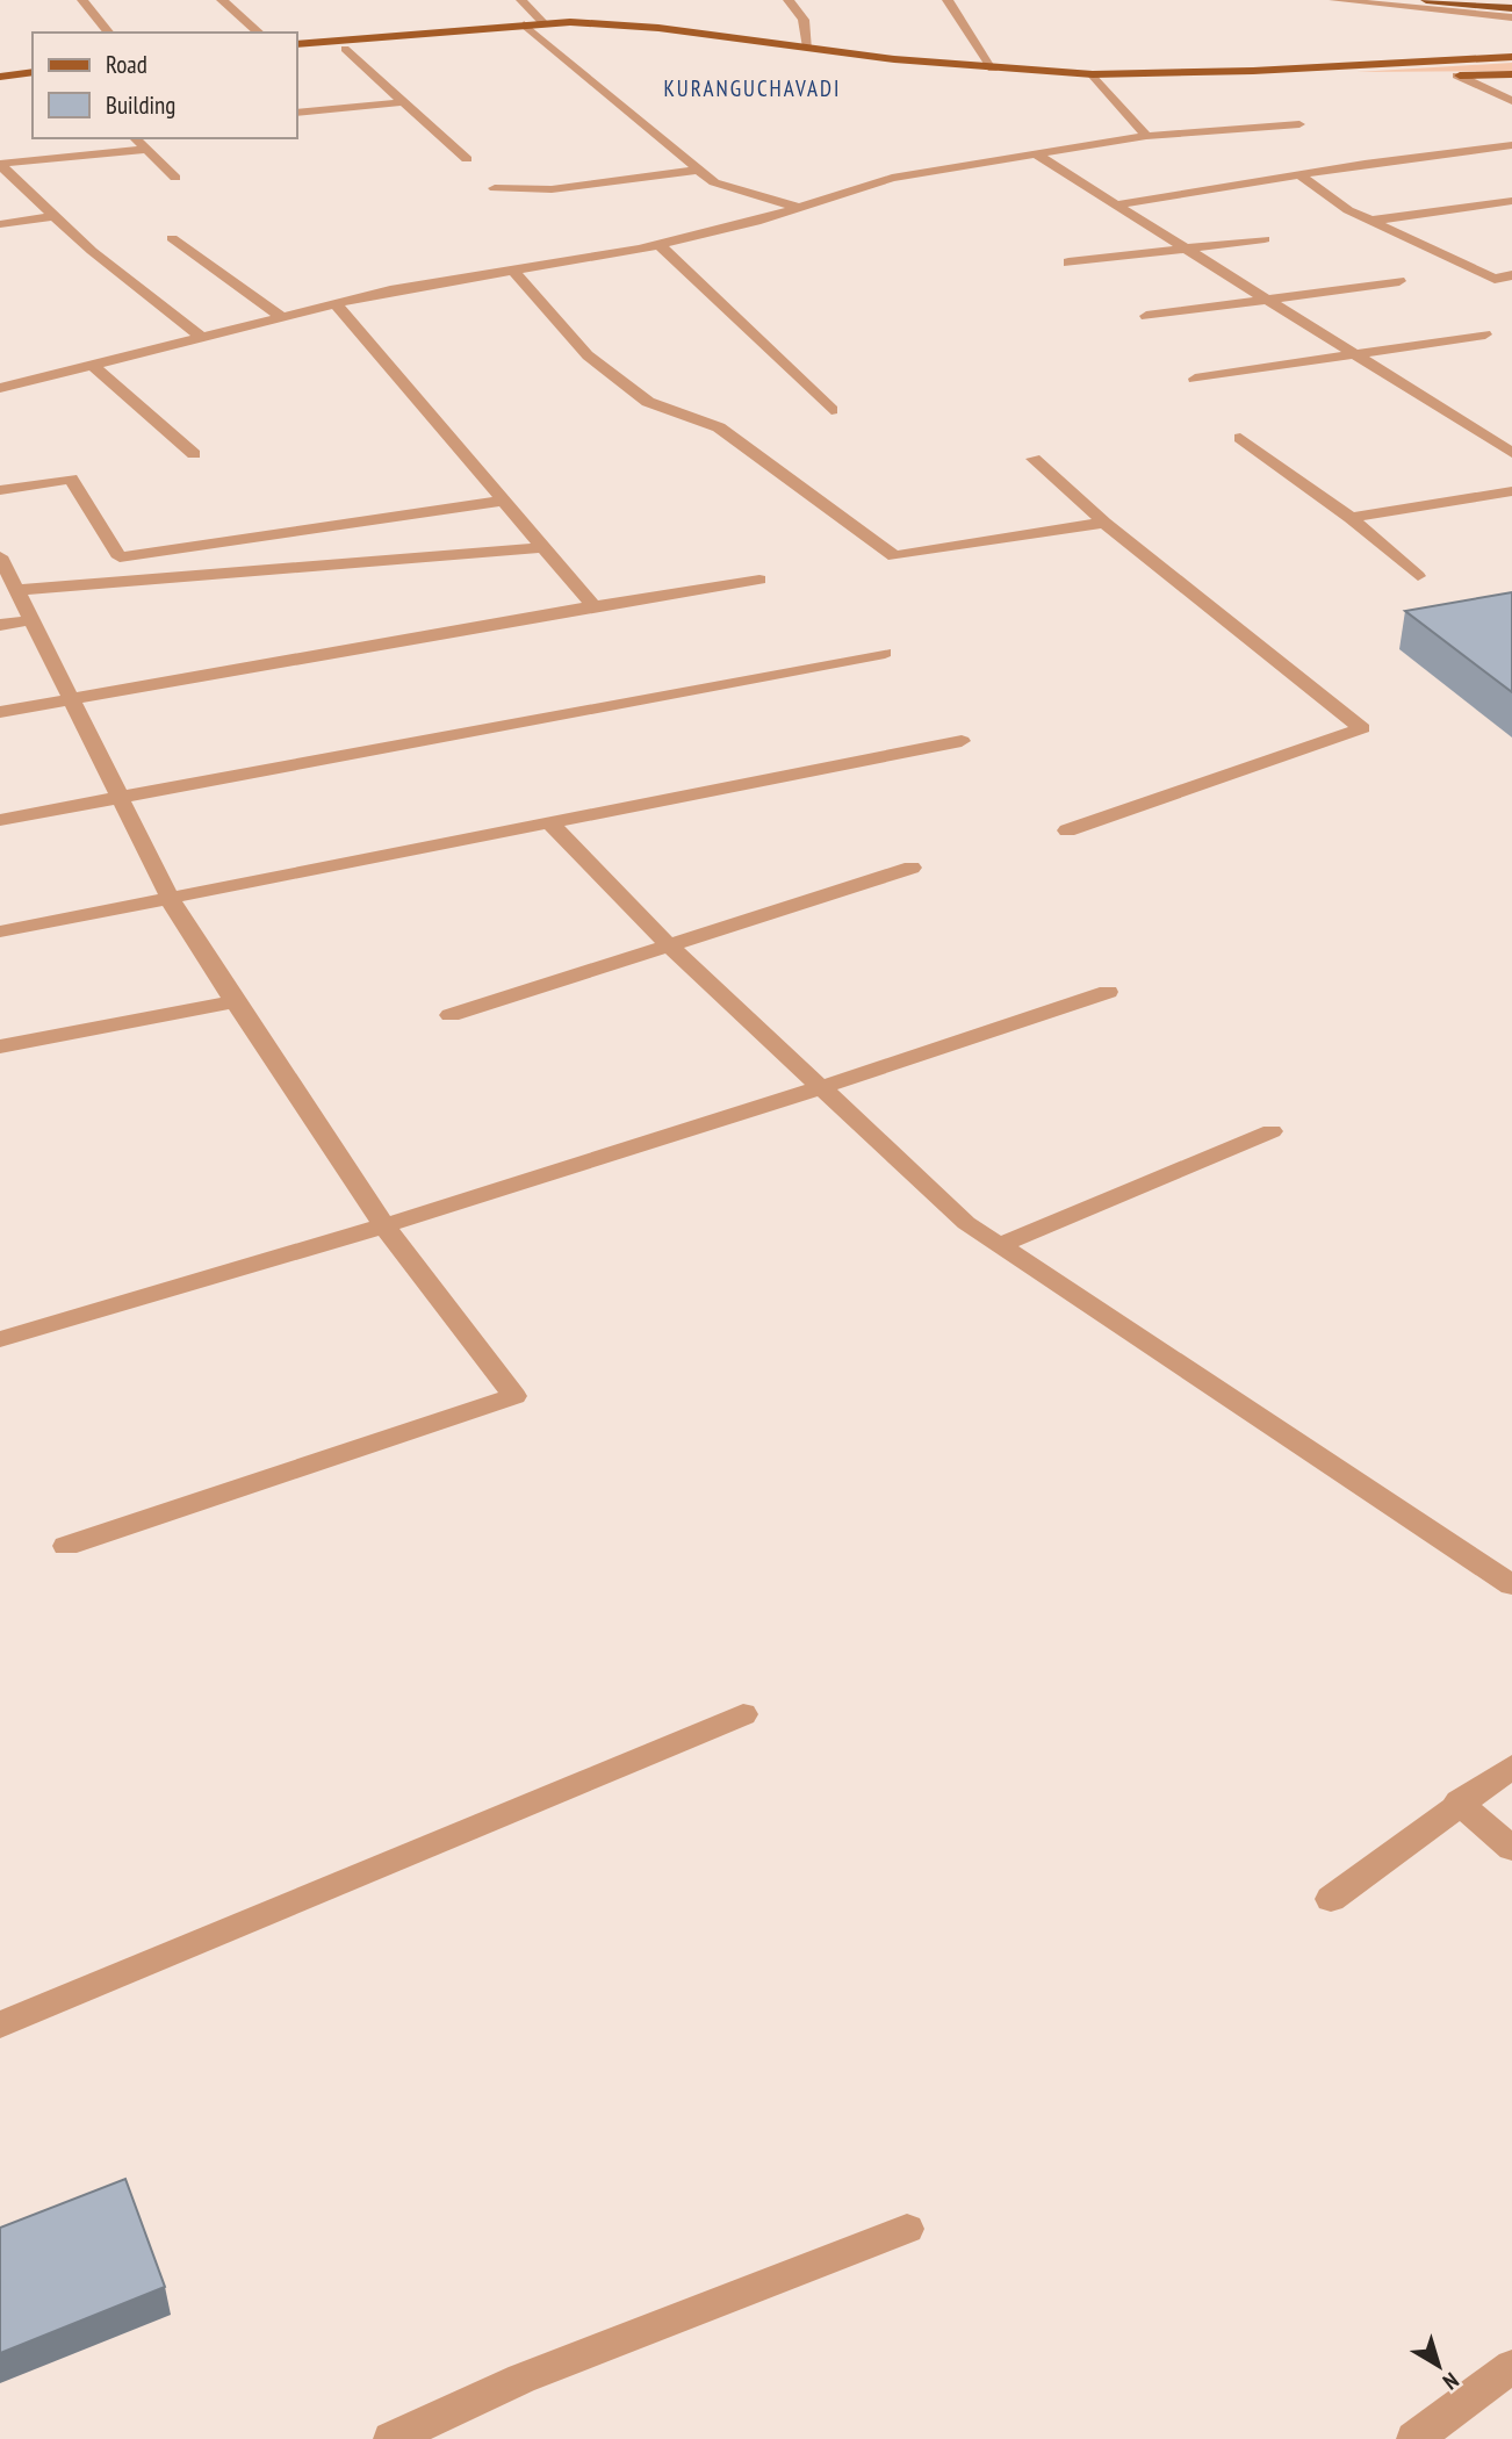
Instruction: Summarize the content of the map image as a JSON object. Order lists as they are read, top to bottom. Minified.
{"districts":["KURANGUCHAVADI"],"legend":["Road","Building"],"north":"bottom right"}
